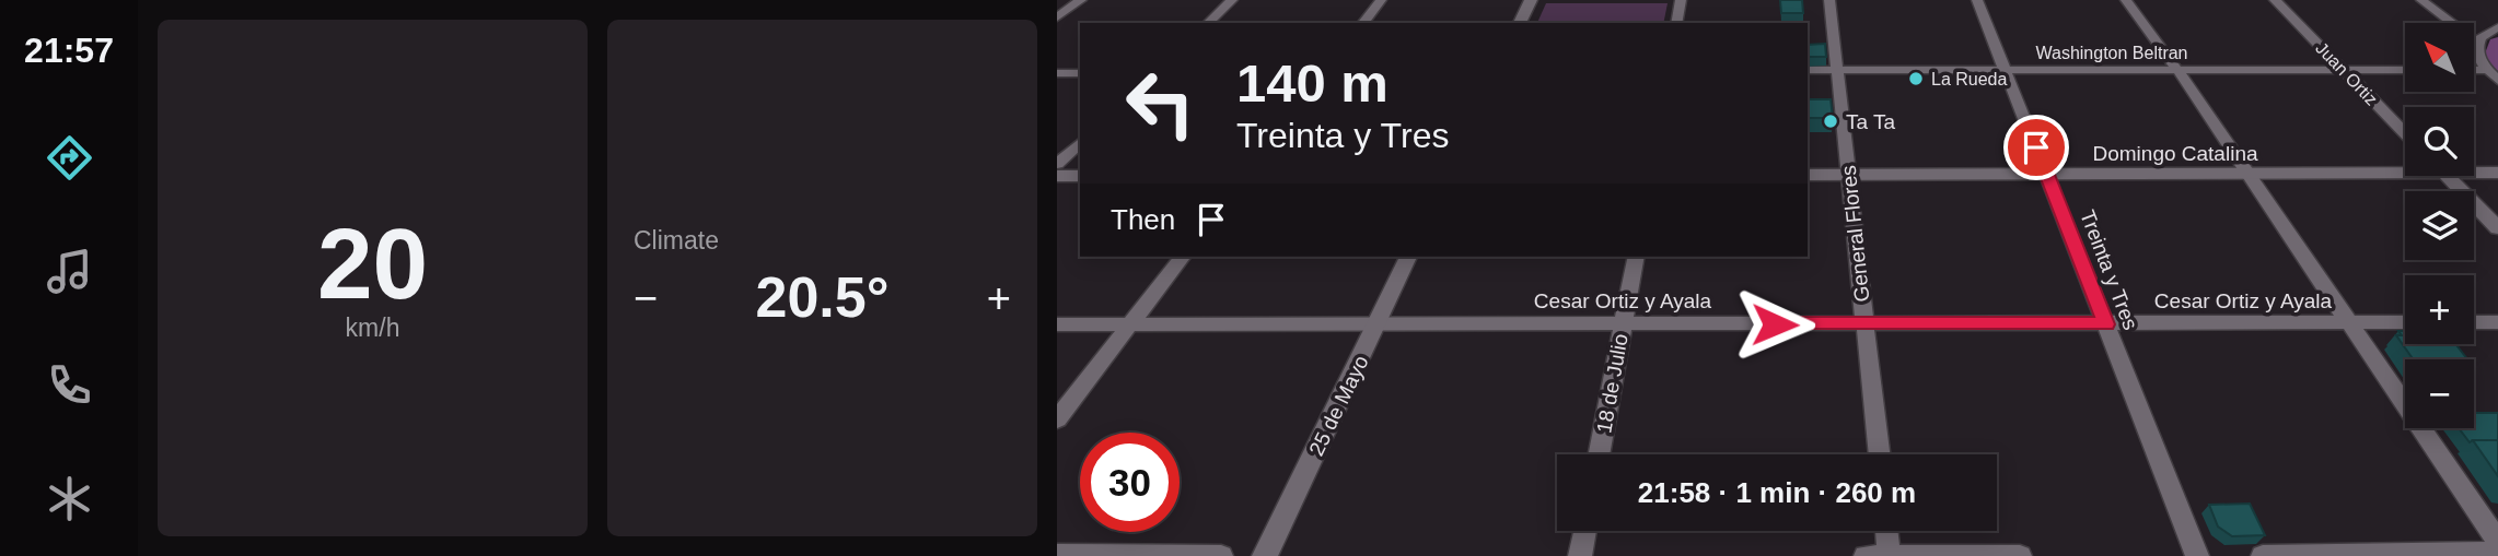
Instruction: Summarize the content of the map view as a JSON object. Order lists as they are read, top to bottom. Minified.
{"streets":{"street":["Washington Beltran","Juan Ortiz","Domingo Catalina","General Flores","Treinta y Tres","Cesar Ortiz y Ayala","18 de Julio","25 de Mayo"]},"crossings":[["Washington Beltran","Juan Ortiz"],["Washington Beltran","General Flores"],["Washington Beltran","Treinta y Tres"],["Domingo Catalina","General Flores"],["Domingo Catalina","Treinta y Tres"],["General Flores","Cesar Ortiz y Ayala"],["Treinta y Tres","Cesar Ortiz y Ayala"],["Cesar Ortiz y Ayala","18 de Julio"],["Cesar Ortiz y Ayala","25 de Mayo"]],"places":["La Rueda","Ta Ta"],"north":"top left","page":{"tabs":"21:57","tile":[["20","km/h"],"Climate"],"map_buttons":["+","−"],"turn":["140 m","Treinta y Tres"],"then":"Then","heat":["−","20.5°","+"],"limit":"30","trip":"21:58 · 1 min · 260 m"}}
